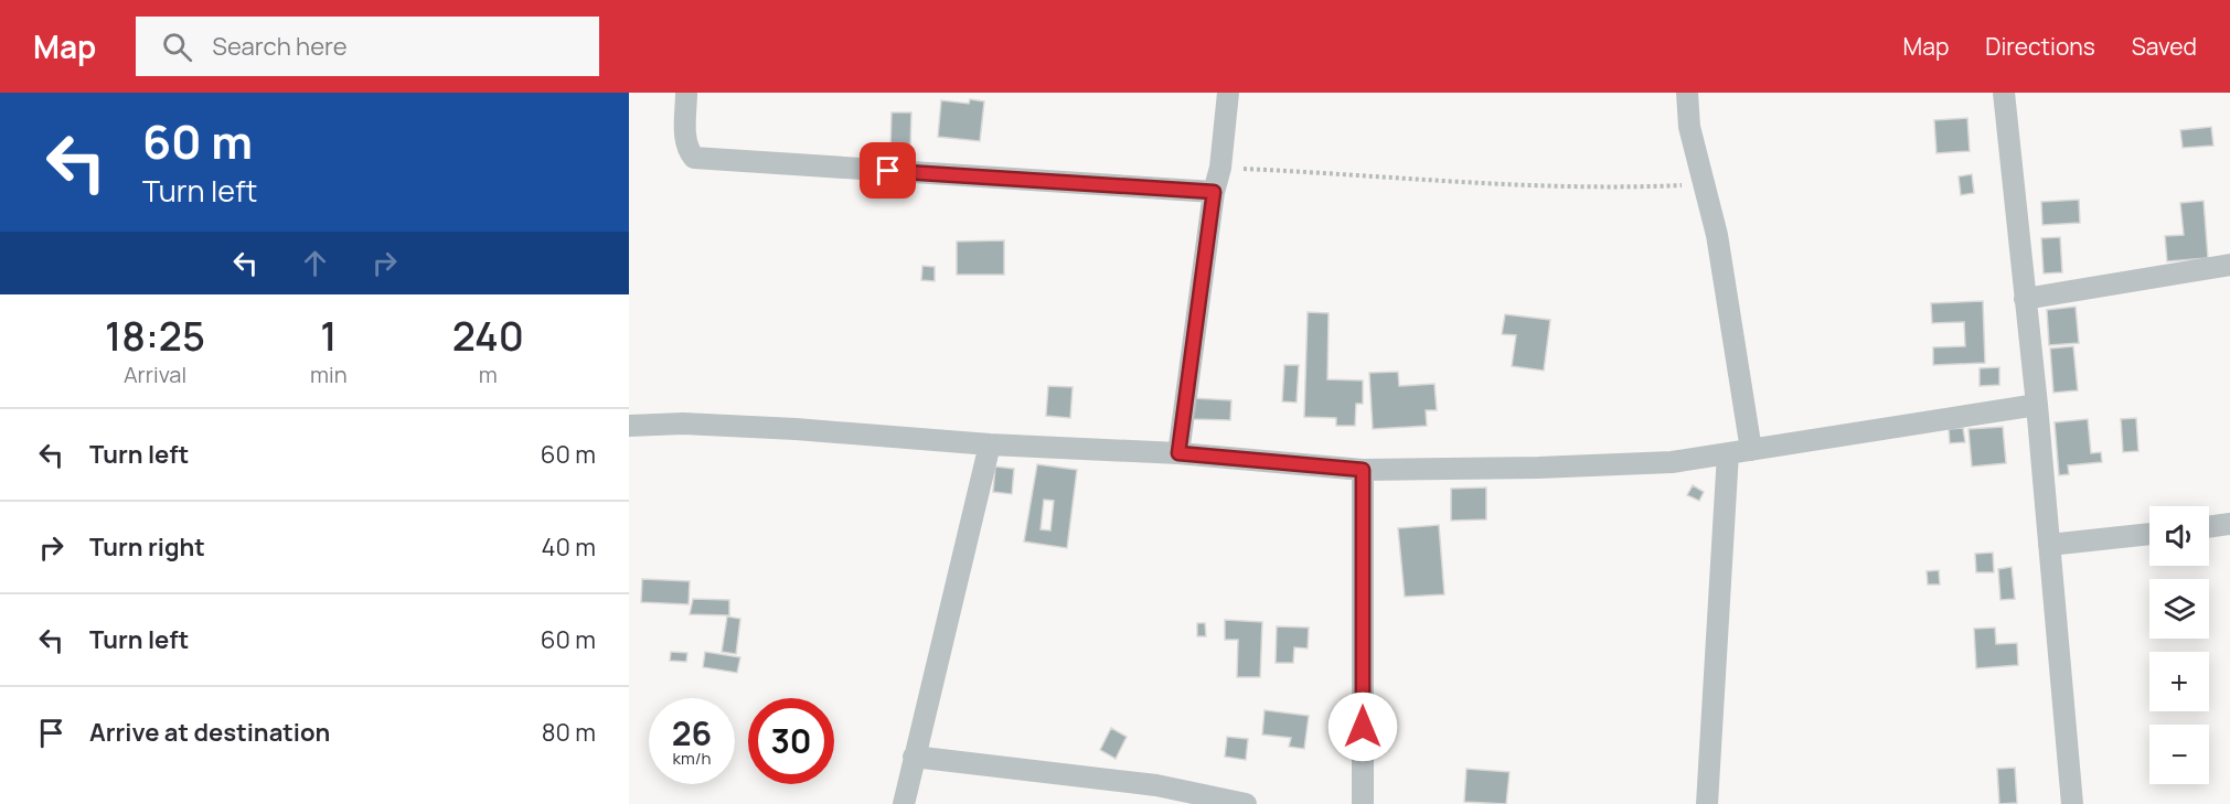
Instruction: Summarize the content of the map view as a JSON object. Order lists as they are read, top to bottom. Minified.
{"page":{"header":"Map","search":"Search here","nav":["Map","Directions","Saved"],"turn":["60 m","Turn left"],"eta":["18:25","Arrival","1","min","240","m"],"list":[{"name":"Turn left","value":"60 m"},{"name":"Turn right","value":"40 m"},{"name":"Turn left","value":"60 m"},{"name":"Arrive at destination","value":"80 m"}],"map_buttons":["+","−"],"speed":"26 km/h","limit":"30"}}
